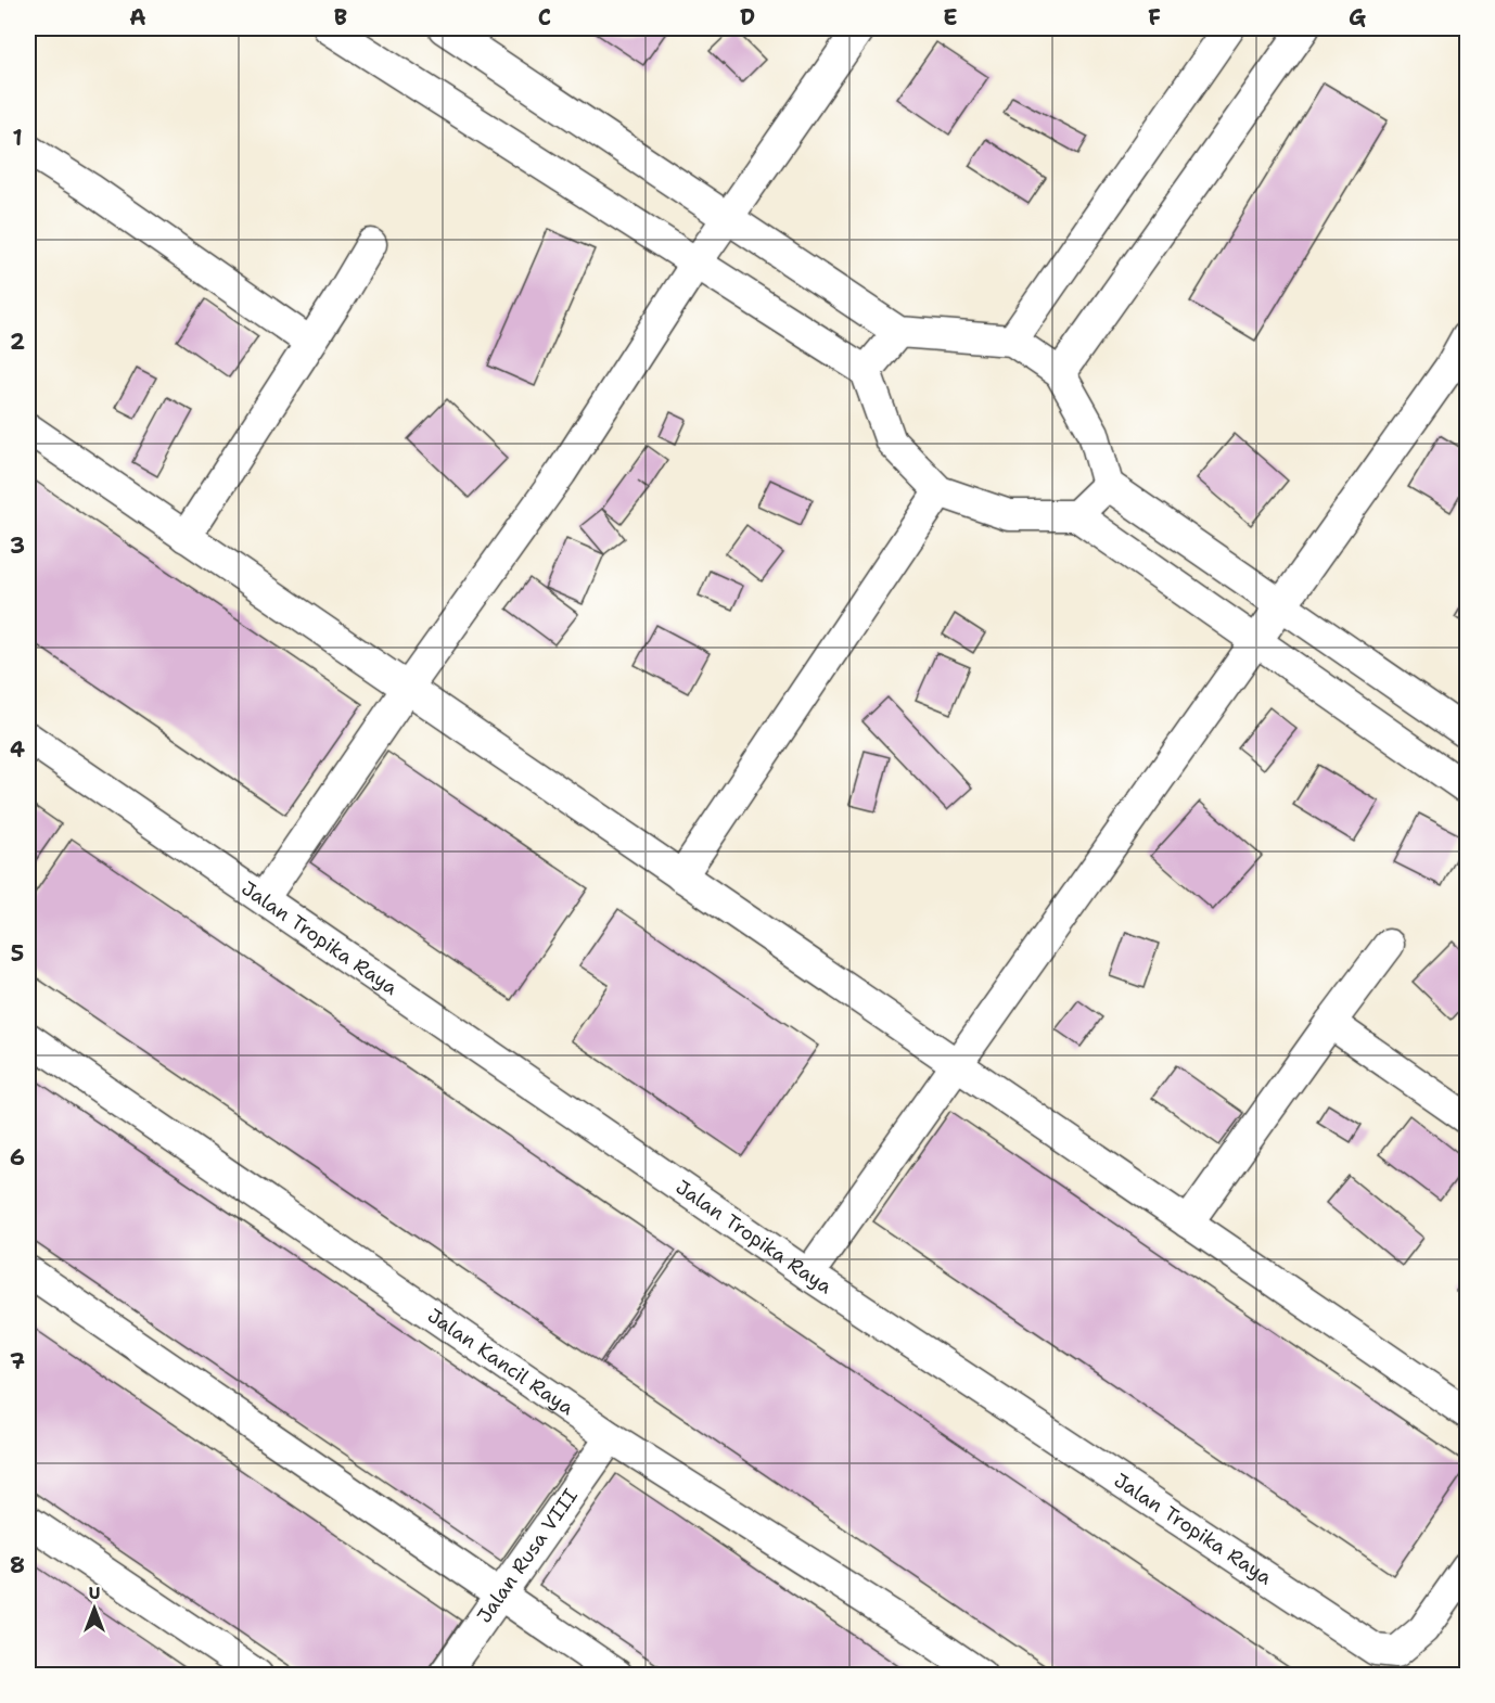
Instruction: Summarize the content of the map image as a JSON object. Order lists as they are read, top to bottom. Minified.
{"streets":{"street":["Jalan Tropika Raya","Jalan Kancil Raya","Jalan Rusa VIII"]},"crossings":[["Jalan Kancil Raya","Jalan Rusa VIII"]],"north":"top","grid":{"columns":["A","B","C","D","E","F","G"],"rows":["1","2","3","4","5","6","7","8"]}}
